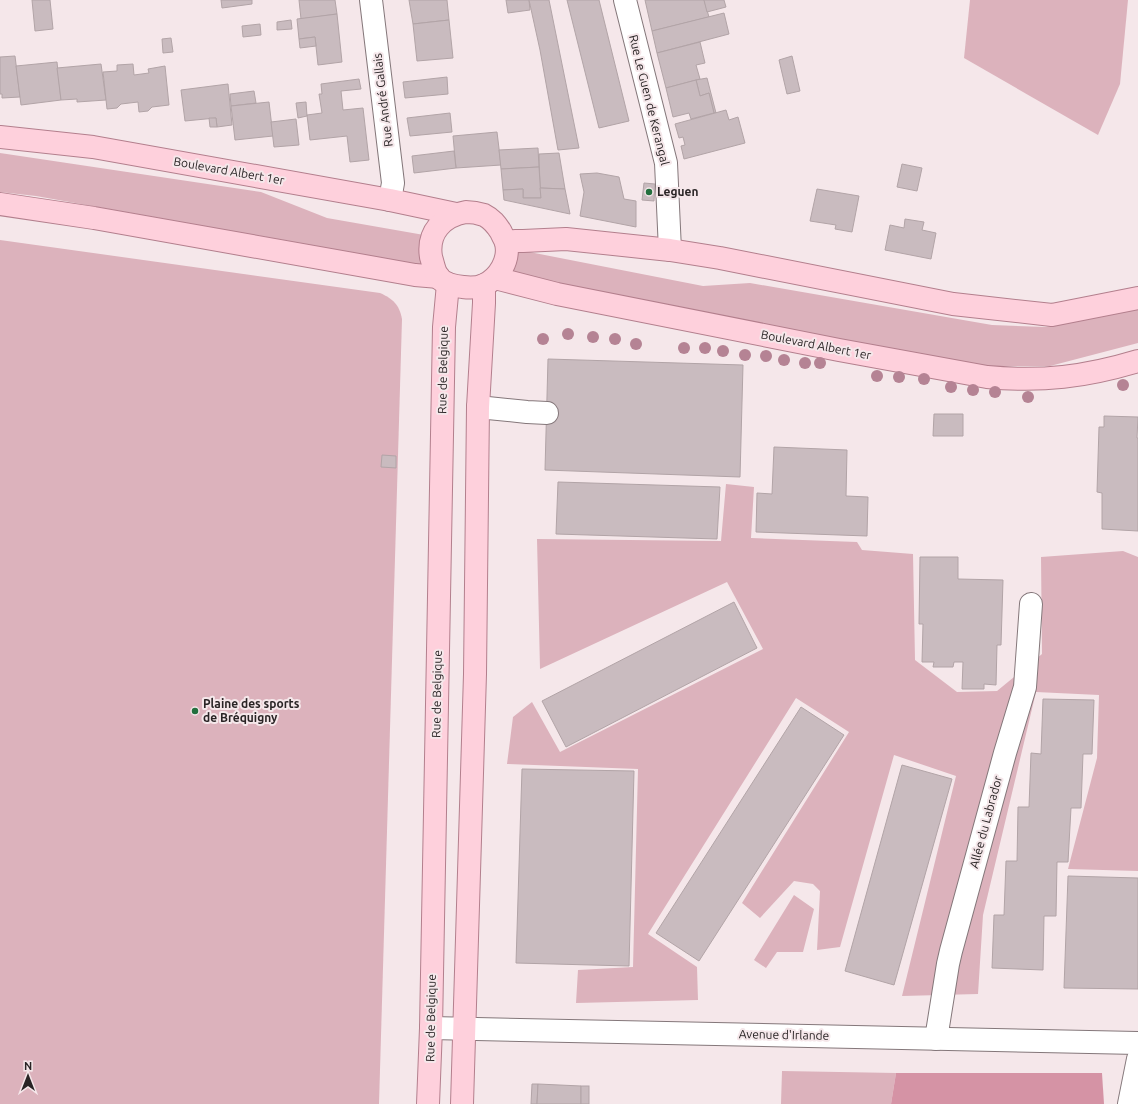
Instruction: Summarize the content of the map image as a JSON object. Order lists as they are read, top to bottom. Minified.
{"streets":{"main road":["Boulevard Albert 1er","Rue de Belgique"],"street":["Rue André Gallais","Rue Le Guen de Kerangal","Allée du Labrador","Avenue d'Irlande"]},"crossings":[["Rue André Gallais","Boulevard Albert 1er"],["Boulevard Albert 1er","Rue de Belgique"],["Rue de Belgique","Avenue d'Irlande"],["Allée du Labrador","Avenue d'Irlande"]],"places":["Leguen","Plaine des sports de Bréquigny"],"north":"top"}
